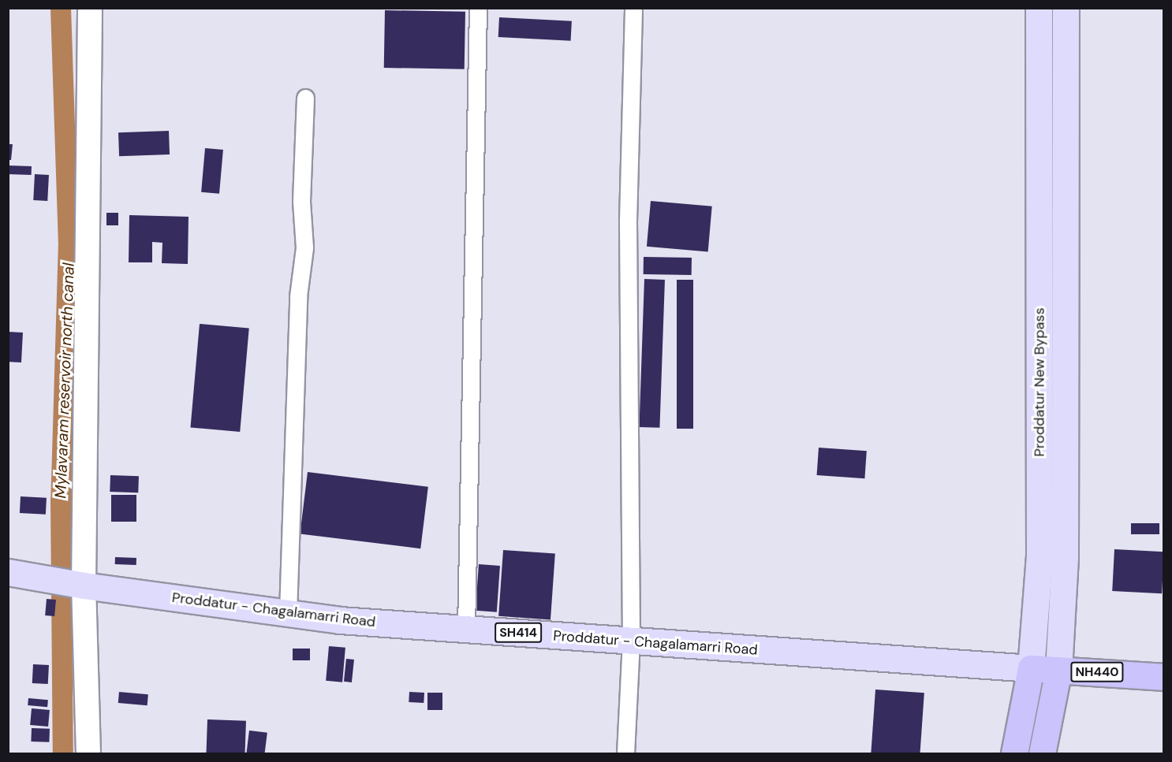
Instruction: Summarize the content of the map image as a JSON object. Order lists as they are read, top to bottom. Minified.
{"streets":{"highway":["Proddatur New Bypass","Proddatur - Chagalamarri Road","NH440"],"main road":["SH414"]},"crossings":[["Proddatur New Bypass","Proddatur - Chagalamarri Road"]],"water":["Mylavaram reservoir north canal"]}
